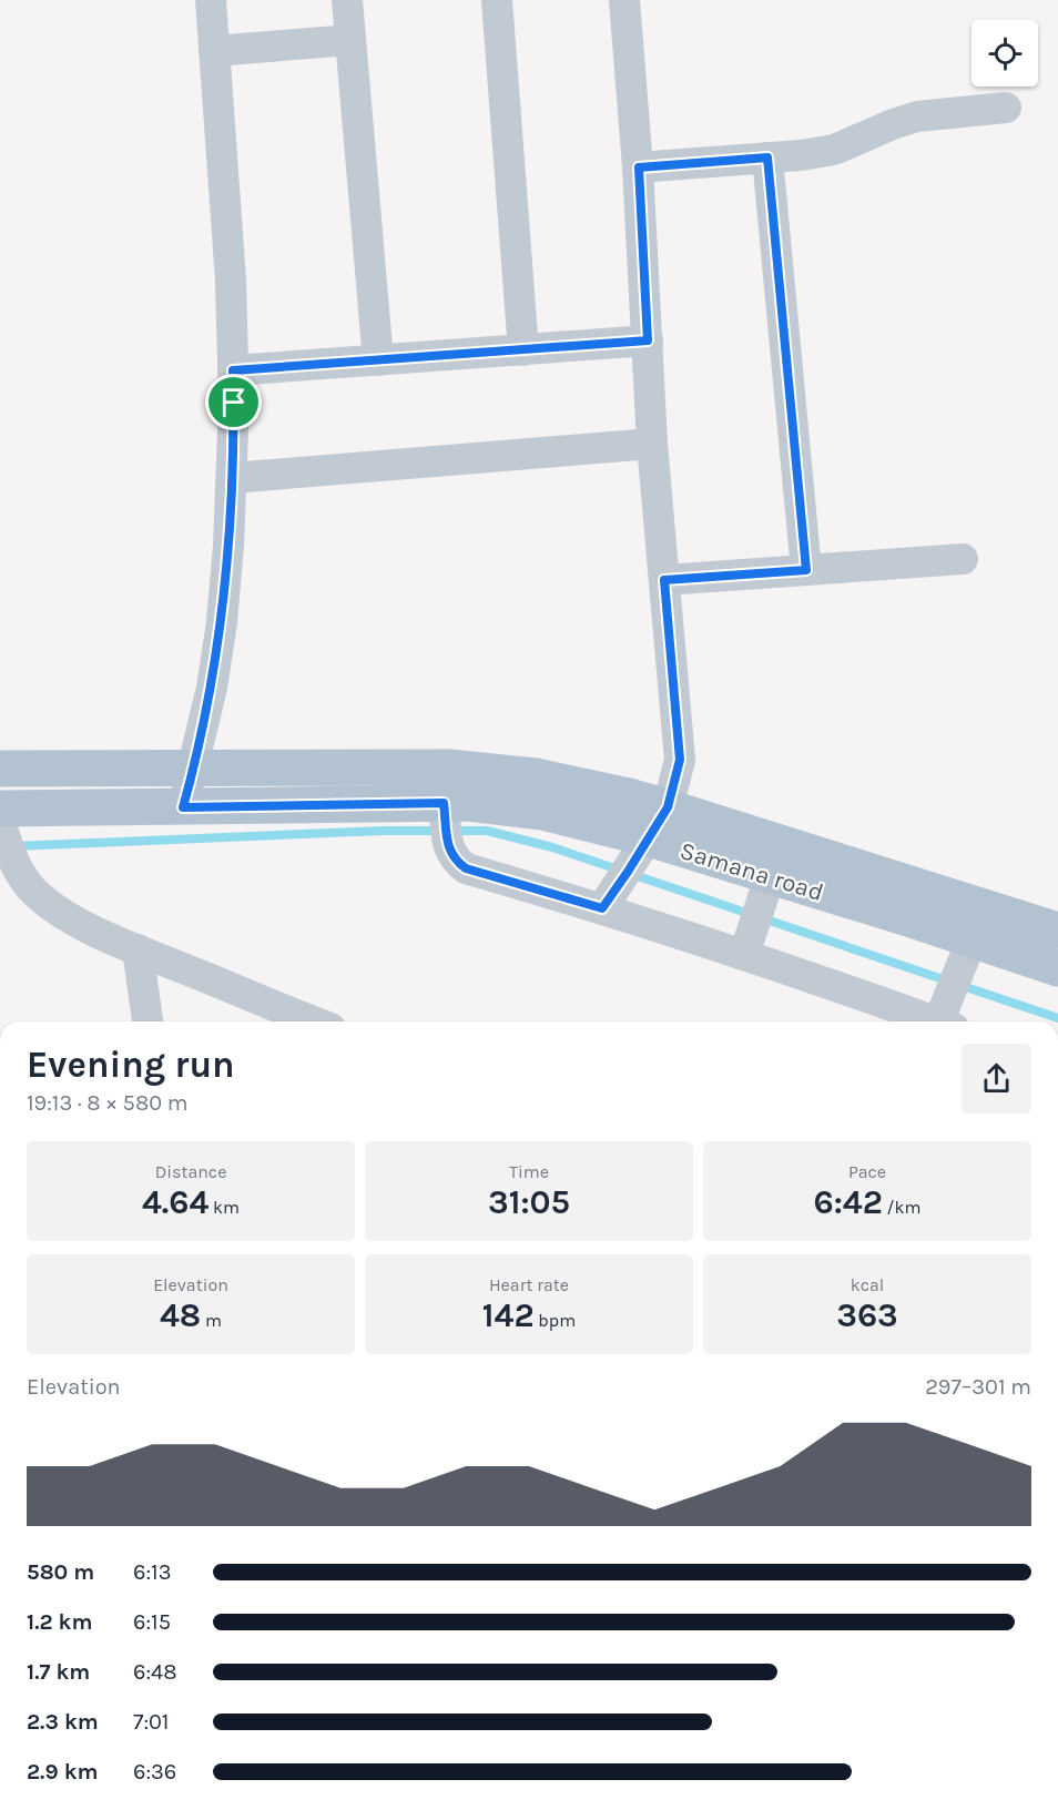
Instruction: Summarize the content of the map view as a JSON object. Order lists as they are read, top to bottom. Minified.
{"streets":{"main road":["Samana road"]},"page":{"heading":["Evening run","19:13 · 8 × 580 m"],"stats":[["Distance","4.64 km"],["Time","31:05"],["Pace","6:42 /km"],["Elevation","48 m"],["Heart rate","142 bpm"],["kcal","363"]],"chart":["Elevation","297–301 m"],"list":[{"name":"580 m","note":"6:13"},{"name":"1.2 km","note":"6:15"},{"name":"1.7 km","note":"6:48"},{"name":"2.3 km","note":"7:01"},{"name":"2.9 km","note":"6:36"}]}}
